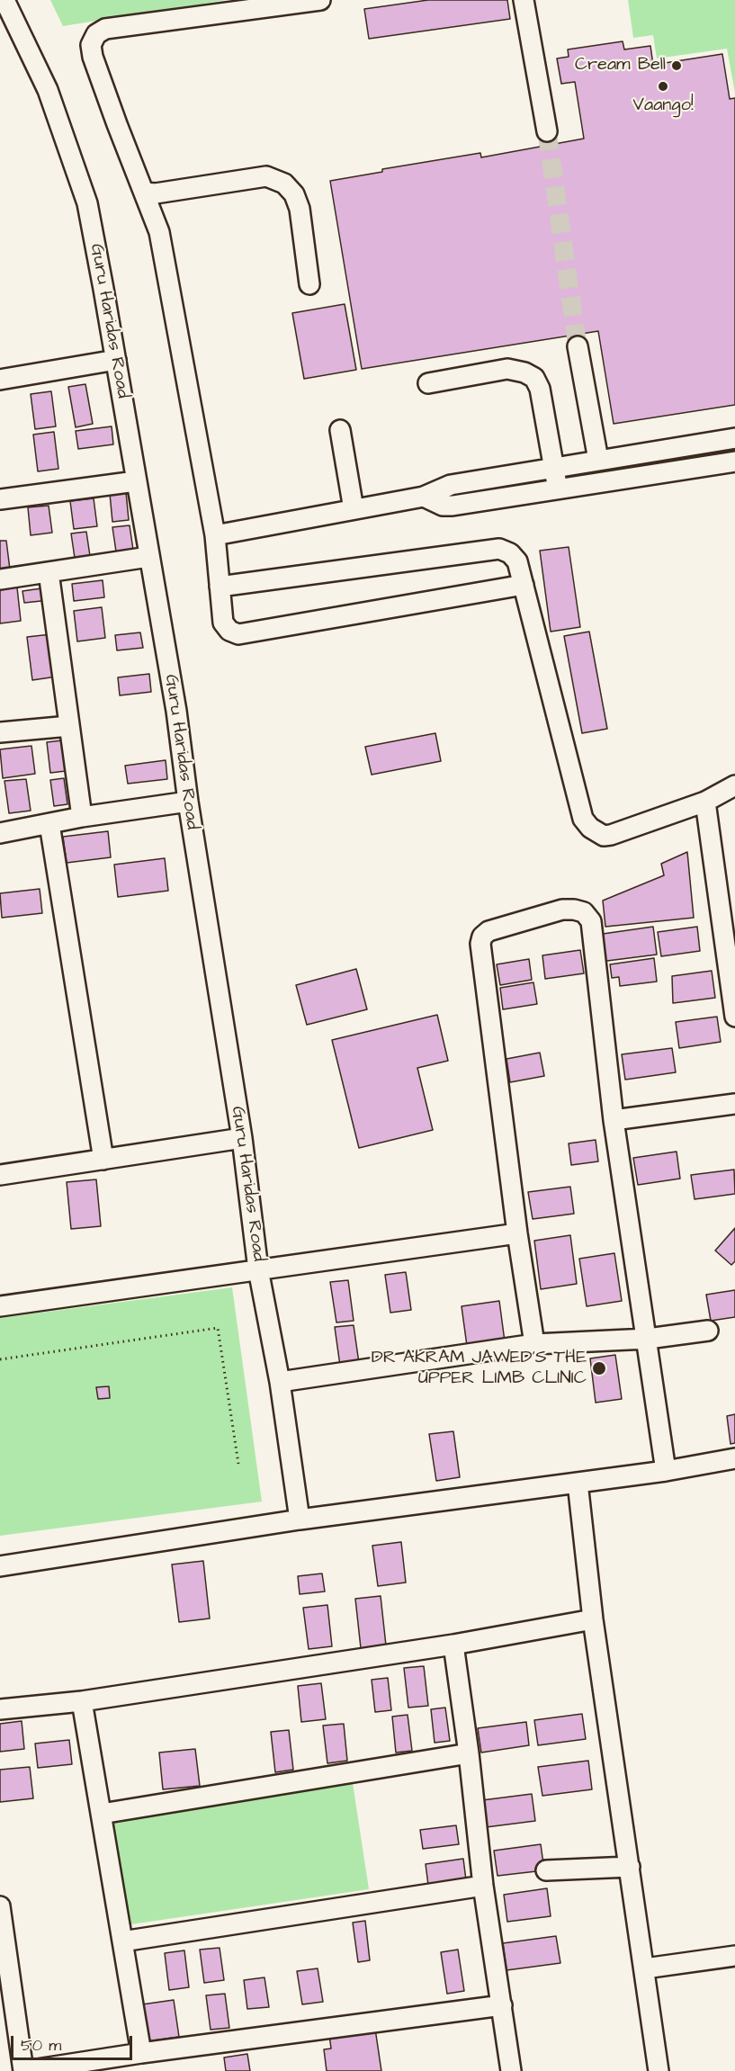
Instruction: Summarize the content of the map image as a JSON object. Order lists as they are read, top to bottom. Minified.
{"streets":{"street":["Guru Haridas Road"]},"places":["Cream Bell","Vaango!","DR AKRAM JAWED'S THE UPPER LIMB CLINIC"],"scale_bar":"50 m"}
